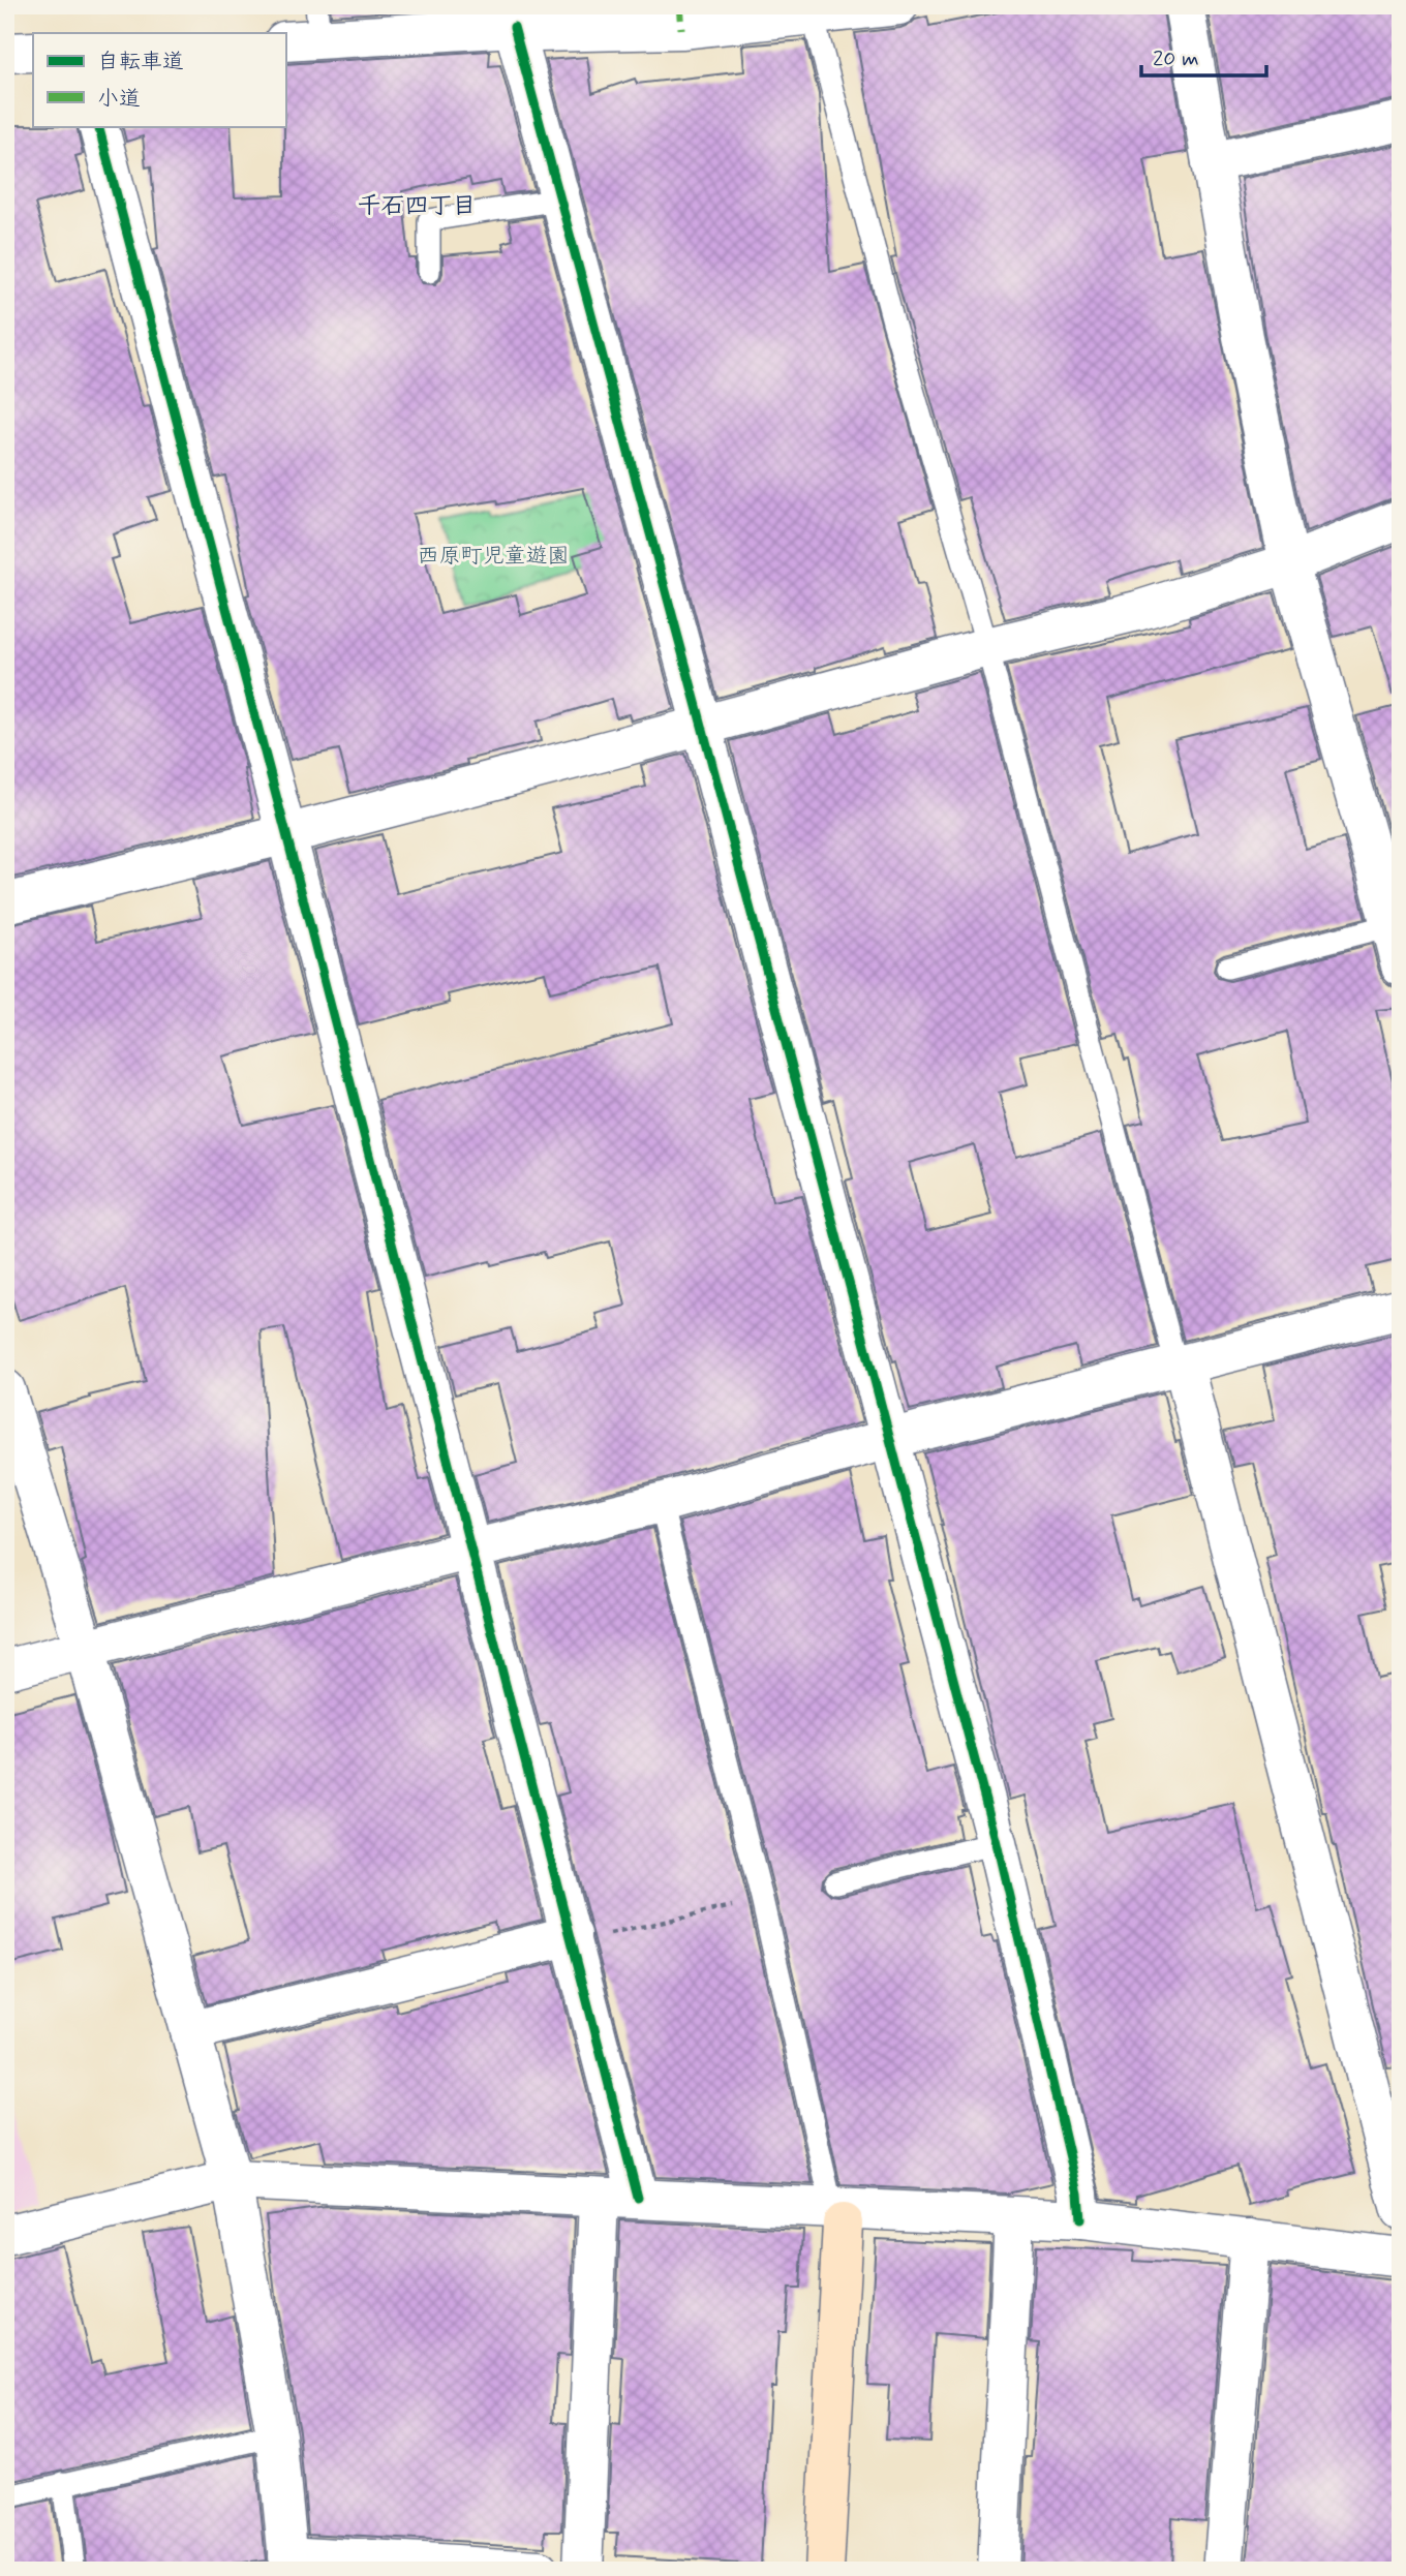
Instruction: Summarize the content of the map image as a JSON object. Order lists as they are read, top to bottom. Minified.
{"districts":["千石四丁目"],"parks":["西原町児童遊園"],"legend":["自転車道","小道"],"scale_bar":"20 m"}
